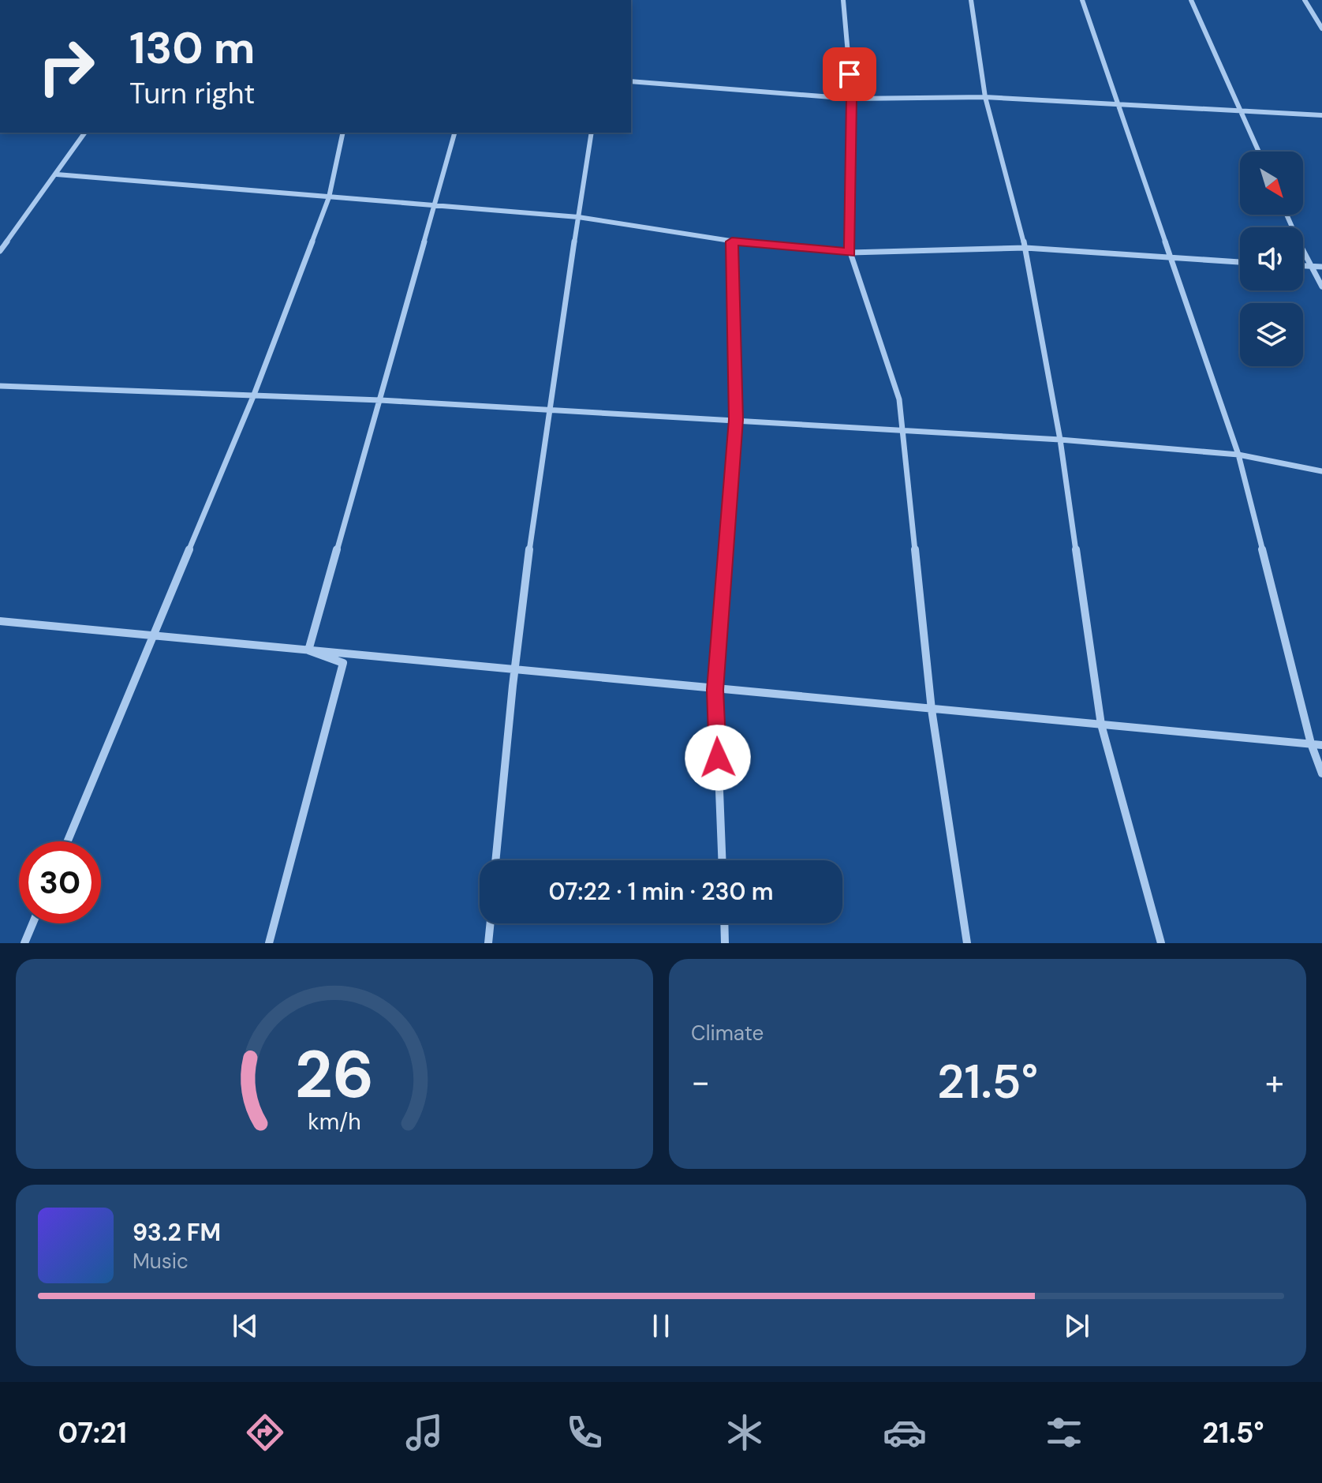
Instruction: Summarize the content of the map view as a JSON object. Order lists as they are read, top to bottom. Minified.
{"north":"bottom right","page":{"turn":["130 m","Turn right"],"limit":"30","trip":"07:22 · 1 min · 230 m","tile":"Climate","heat":["−","21.5°","+"],"song":["93.2 FM","Music"],"tabs":["07:21","21.5°"],"gauge":["26","km/h"]}}
